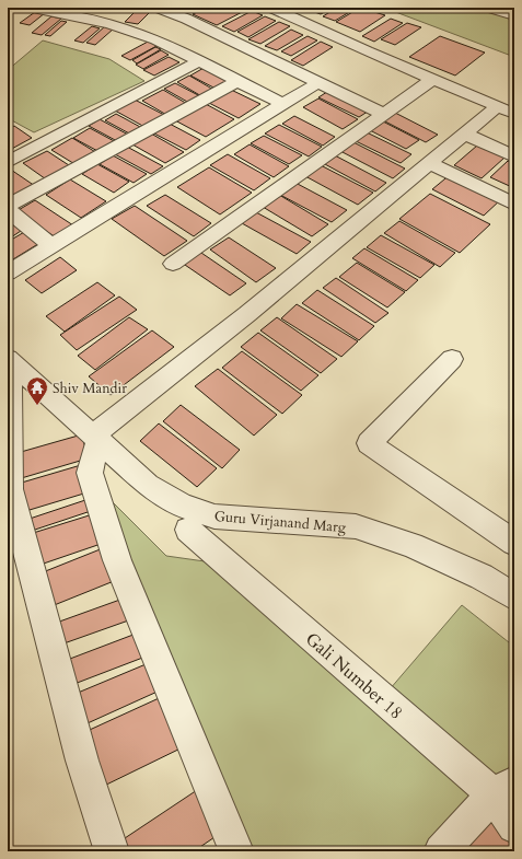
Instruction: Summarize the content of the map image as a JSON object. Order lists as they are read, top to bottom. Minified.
{"streets":{"street":["Guru Virjanand Marg","Gali Number 18"]},"places":{"temple":["Shiv Mandir"]}}
